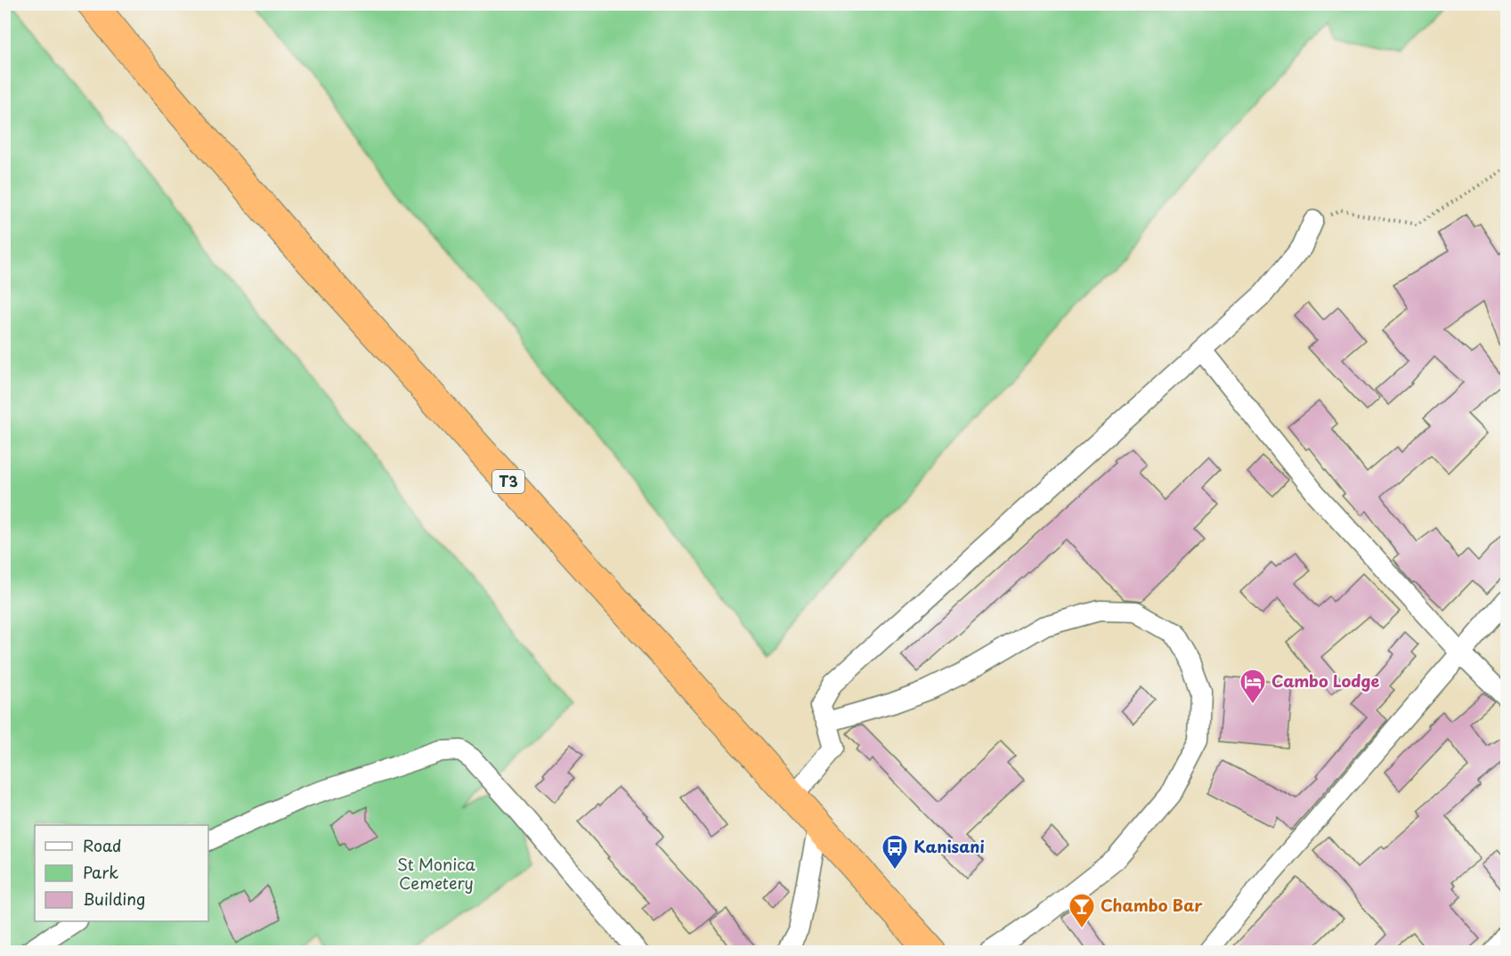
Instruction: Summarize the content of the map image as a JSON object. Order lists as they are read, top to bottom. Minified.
{"streets":{"highway":["T3"]},"parks":["St Monica Cemetery"],"places":{"hotel":["Cambo Lodge"],"bus stop":["Kanisani"],"bar":["Chambo Bar"]},"legend":["Road","Park","Building"]}
